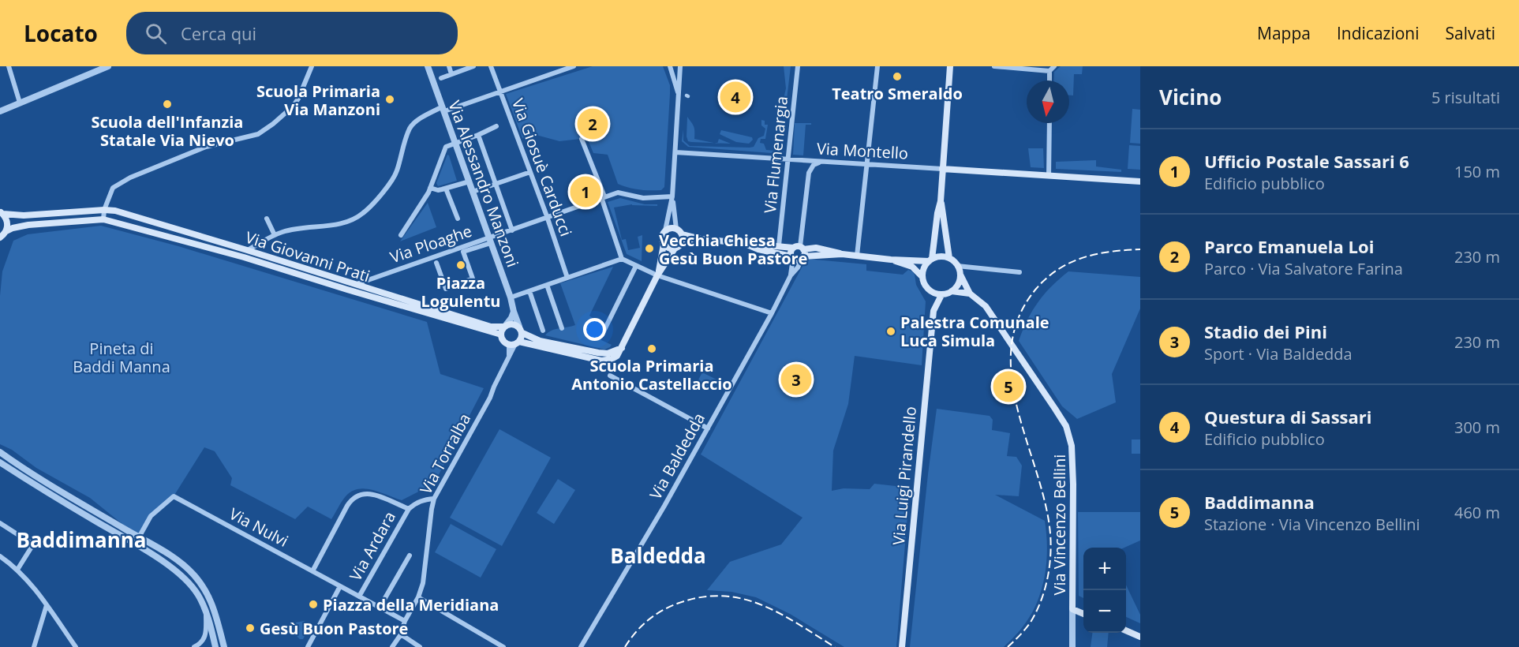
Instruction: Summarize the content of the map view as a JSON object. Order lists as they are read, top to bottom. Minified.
{"streets":{"main road":["Via Montello","Via Giovanni Prati","Via Luigi Pirandello","Via Vincenzo Bellini"],"street":["Via Flumenargia","Via Giosuè Carducci","Via Alessandro Manzoni","Via Ploaghe","Via Torralba","Via Baldedda","Via Nulvi","Via Ardara"]},"crossings":[["Via Montello","Via Flumenargia"],["Via Montello","Via Baldedda"],["Via Alessandro Manzoni","Via Ploaghe"],["Via Alessandro Manzoni","Via Giovanni Prati"],["Via Alessandro Manzoni","Via Torralba"],["Via Ploaghe","Via Giovanni Prati"],["Via Giovanni Prati","Via Torralba"],["Via Torralba","Via Nulvi"],["Via Luigi Pirandello","Via Vincenzo Bellini"],["Via Nulvi","Via Ardara"]],"districts":["Baddimanna","Baldedda"],"parks":["Pineta di Baddi Manna"],"places":["Teatro Smeraldo","Scuola Primaria Via Manzoni","Scuola dell'Infanzia Statale Via Nievo","Vecchia Chiesa Gesù Buon Pastore","Piazza Logulentu","Palestra Comunale Luca Simula","Scuola Primaria Antonio Castellaccio","Piazza della Meridiana","Gesù Buon Pastore"],"north":"bottom","page":{"header":"Locato","search":"Cerca qui","nav":["Mappa","Indicazioni","Salvati"],"heading":["Vicino","5 risultati"],"pins":["4","2","1","3","5"],"list":[{"mark":"1","name":"Ufficio Postale Sassari 6","note":"Edificio pubblico","value":"150 m"},{"mark":"2","name":"Parco Emanuela Loi","note":"Parco · Via Salvatore Farina","value":"230 m"},{"mark":"3","name":"Stadio dei Pini","note":"Sport · Via Baldedda","value":"230 m"},{"mark":"4","name":"Questura di Sassari","note":"Edificio pubblico","value":"300 m"},{"mark":"5","name":"Baddimanna","note":"Stazione · Via Vincenzo Bellini","value":"460 m"}],"map_buttons":["+","−"]}}
